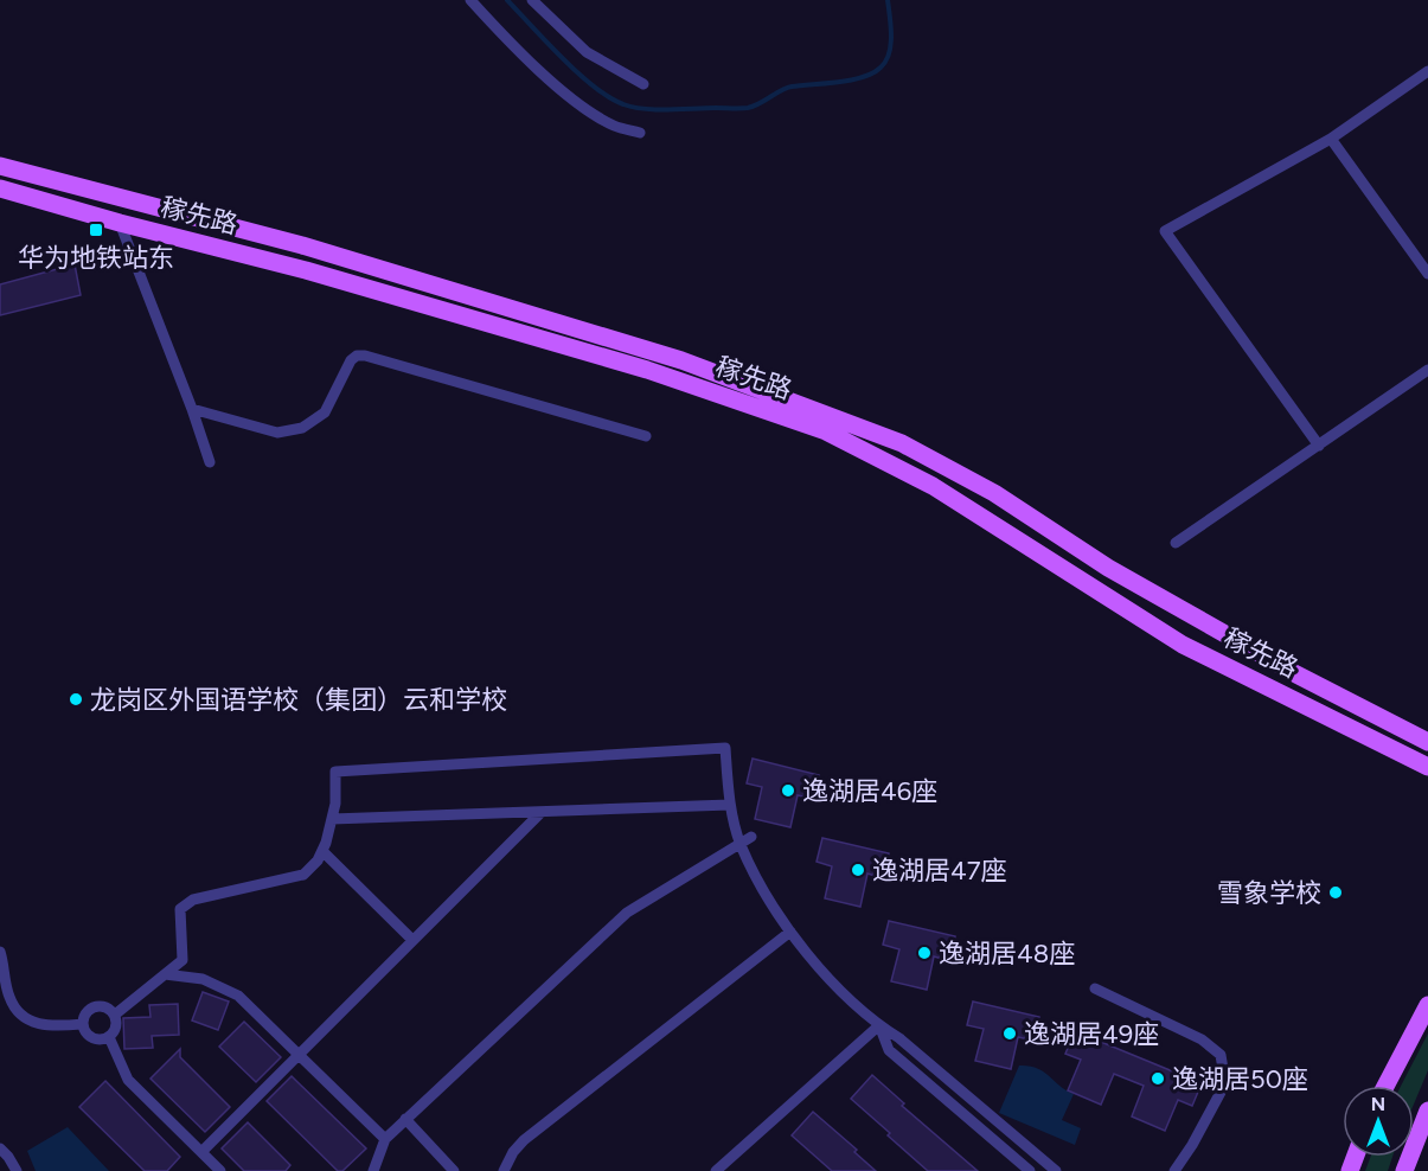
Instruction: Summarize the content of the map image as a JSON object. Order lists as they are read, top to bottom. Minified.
{"streets":{"main road":["稼先路"]},"places":{"transit":["华为地铁站东"],"other":["龙岗区外国语学校（集团）云和学校","逸湖居46座","逸湖居47座","雪象学校","逸湖居48座","逸湖居49座","逸湖居50座"]},"north":"top"}
